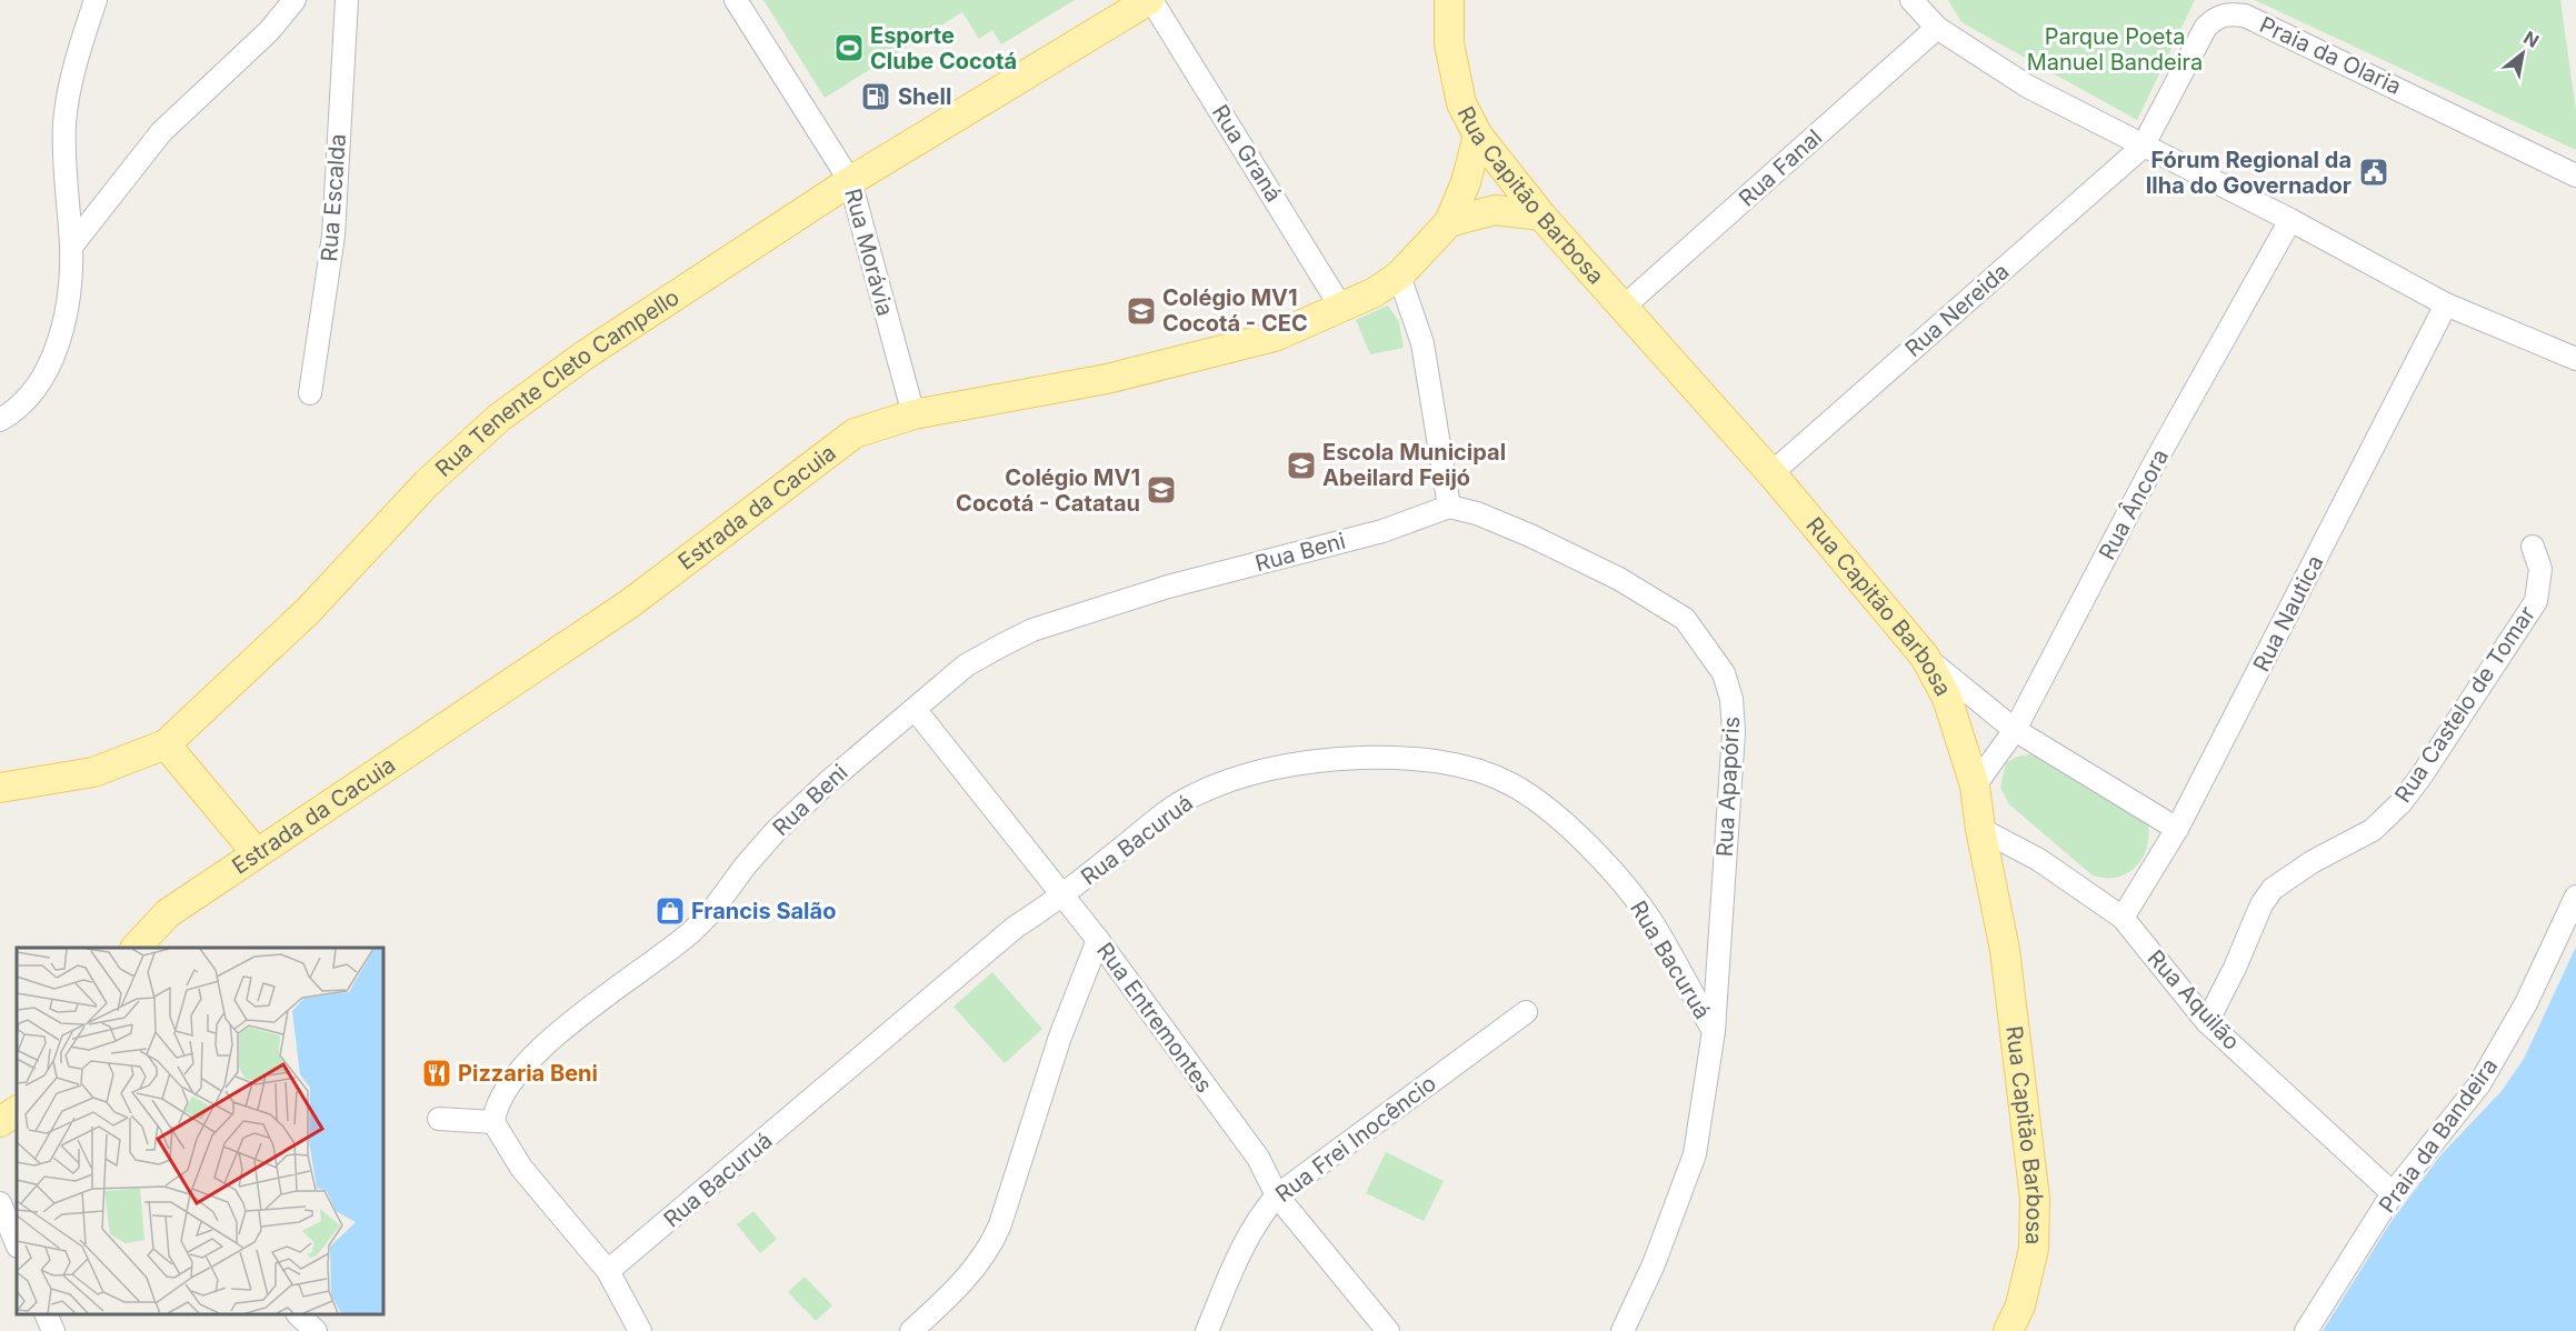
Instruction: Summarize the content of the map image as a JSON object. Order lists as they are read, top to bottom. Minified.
{"streets":{"main road":["Rua Capitão Barbosa","Rua Tenente Cleto Campello","Estrada da Cacuia"],"street":["Praia da Olaria","Rua Graná","Rua Fanal","Rua Escalda","Rua Morávia","Rua Nereida","Rua Âncora","Rua Beni","Rua Nautica","Rua Castelo de Tomar","Rua Apapóris","Rua Bacuruá","Rua Aquilão","Rua Entremontes","Praia da Bandeira","Rua Frei Inocêncio"]},"crossings":[["Praia da Olaria","Rua Nereida"],["Rua Graná","Rua Tenente Cleto Campello"],["Rua Graná","Estrada da Cacuia"],["Rua Fanal","Rua Capitão Barbosa"],["Rua Capitão Barbosa","Rua Nereida"],["Rua Capitão Barbosa","Rua Âncora"],["Rua Capitão Barbosa","Estrada da Cacuia"],["Rua Capitão Barbosa","Rua Aquilão"],["Rua Morávia","Rua Tenente Cleto Campello"],["Rua Morávia","Estrada da Cacuia"],["Rua Beni","Rua Apapóris"],["Rua Beni","Rua Entremontes"],["Rua Nautica","Rua Aquilão"],["Rua Castelo de Tomar","Rua Aquilão"],["Rua Apapóris","Rua Bacuruá"],["Rua Bacuruá","Rua Entremontes"],["Rua Aquilão","Praia da Bandeira"],["Rua Entremontes","Rua Frei Inocêncio"]],"parks":["Parque Poeta Manuel Bandeira"],"places":{"sports":["Esporte Clube Cocotá"],"fuel station":["Shell"],"public building":["Fórum Regional da Ilha do Governador"],"school or university":["Colégio MV1 Cocotá - CEC","Escola Municipal Abeilard Feijó","Colégio MV1 Cocotá - Catatau"],"shop":["Francis Salão"],"restaurant":["Pizzaria Beni"]},"north":"top right"}
